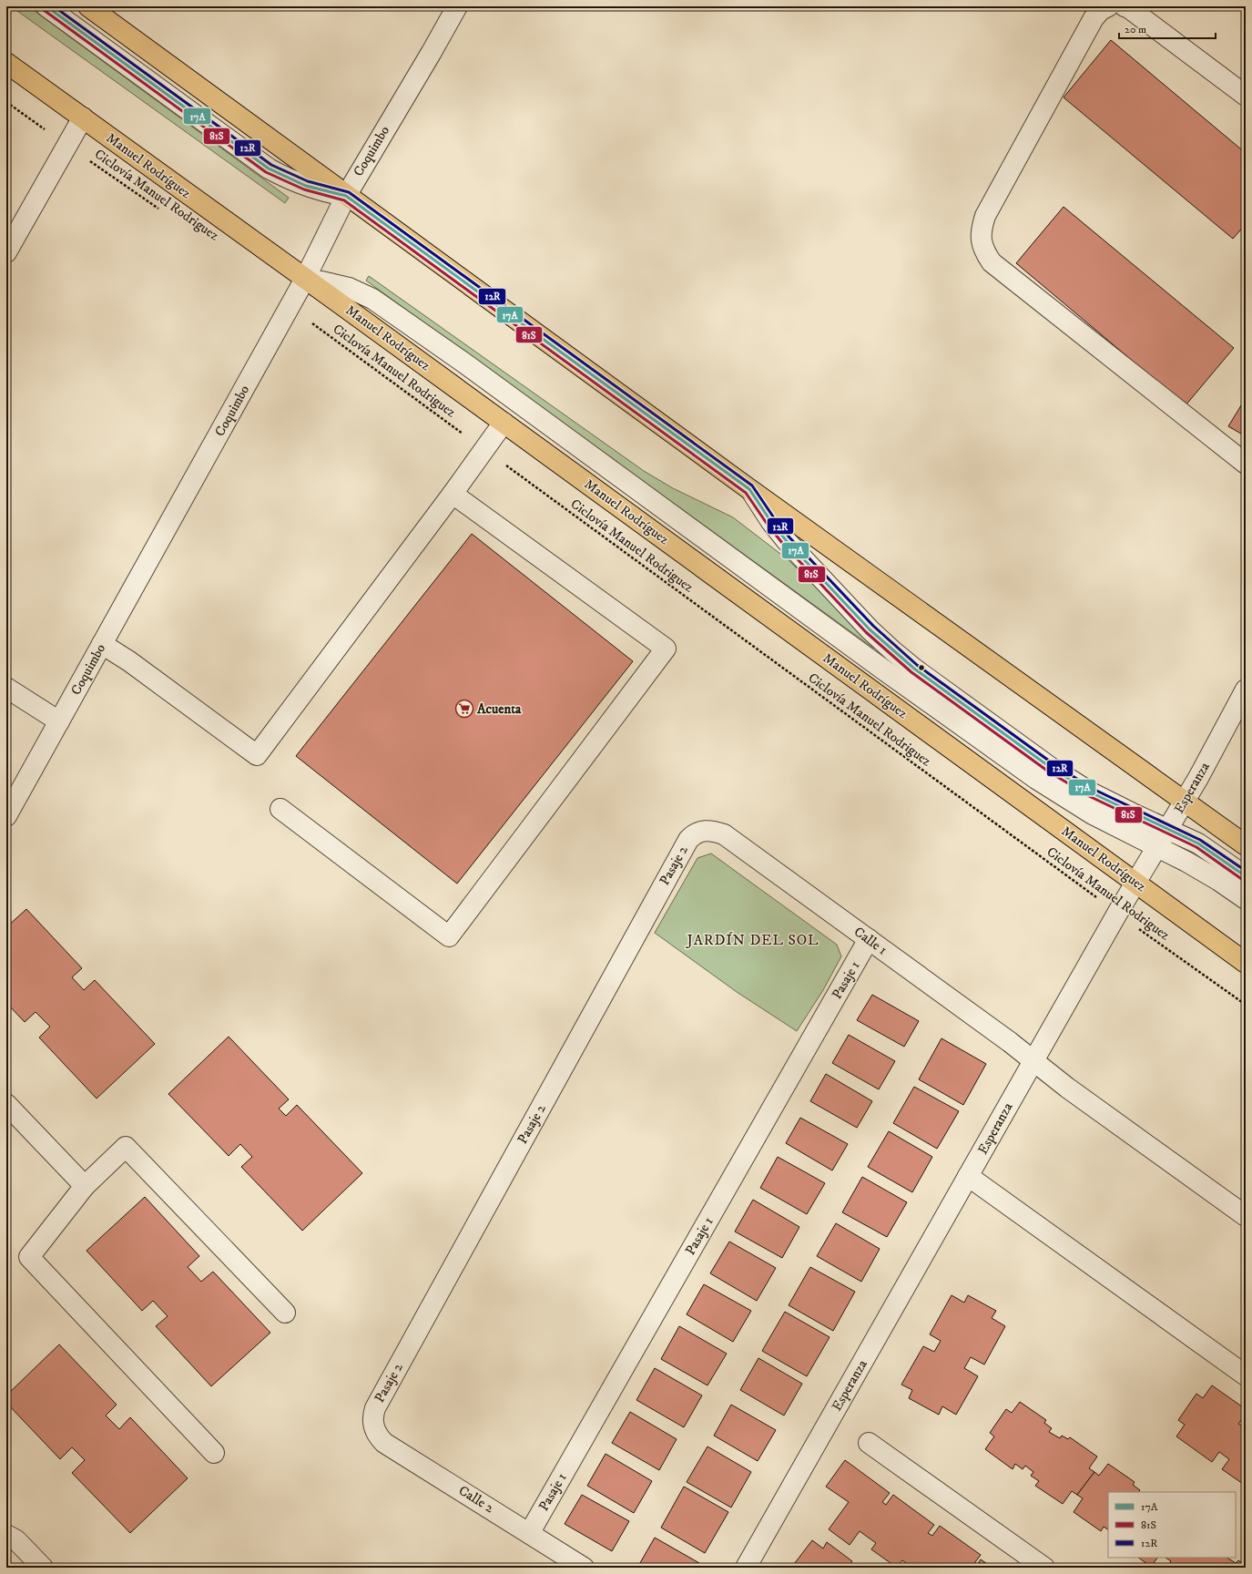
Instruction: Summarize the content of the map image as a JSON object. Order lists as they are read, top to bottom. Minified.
{"streets":{"main road":["Manuel Rodríguez"],"street":["Coquimbo","Esperanza","Pasaje 2","Calle 1","Pasaje 1","Calle 2"],"path":["Ciclovía Manuel Rodriguez"]},"crossings":[["Coquimbo","Manuel Rodríguez"],["Coquimbo","Ciclovía Manuel Rodriguez"],["Manuel Rodríguez","Esperanza"],["Ciclovía Manuel Rodriguez","Esperanza"],["Esperanza","Calle 1"],["Pasaje 2","Calle 1"],["Pasaje 2","Calle 2"],["Calle 1","Pasaje 1"],["Pasaje 1","Calle 2"]],"districts":["JARDÍN DEL SOL"],"places":{"supermarket":["Acuenta"]},"lines":["transit line 17A","transit line 12R","transit line 81S"],"legend":["17A","81S","12R"],"scale_bar":"20 m"}
